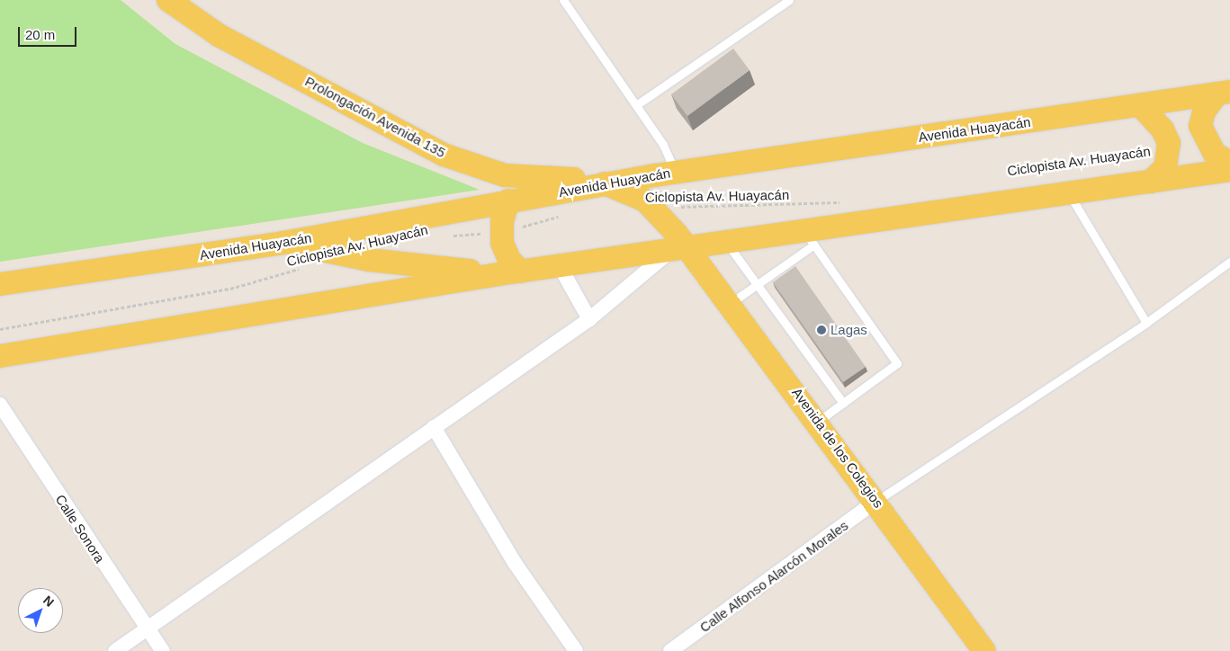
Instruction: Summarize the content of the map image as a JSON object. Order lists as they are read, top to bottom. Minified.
{"streets":{"main road":["Prolongación Avenida 135","Avenida Huayacán","Avenida de los Colegios"],"street":["Calle Sonora","Calle Alfonso Alarcón Morales"],"path":["Ciclopista Av. Huayacán"]},"crossings":[["Prolongación Avenida 135","Avenida Huayacán"],["Ciclopista Av. Huayacán","Avenida de los Colegios"],["Avenida de los Colegios","Calle Alfonso Alarcón Morales"]],"places":["Lagas"],"scale_bar":"20 m","north":"top right"}
